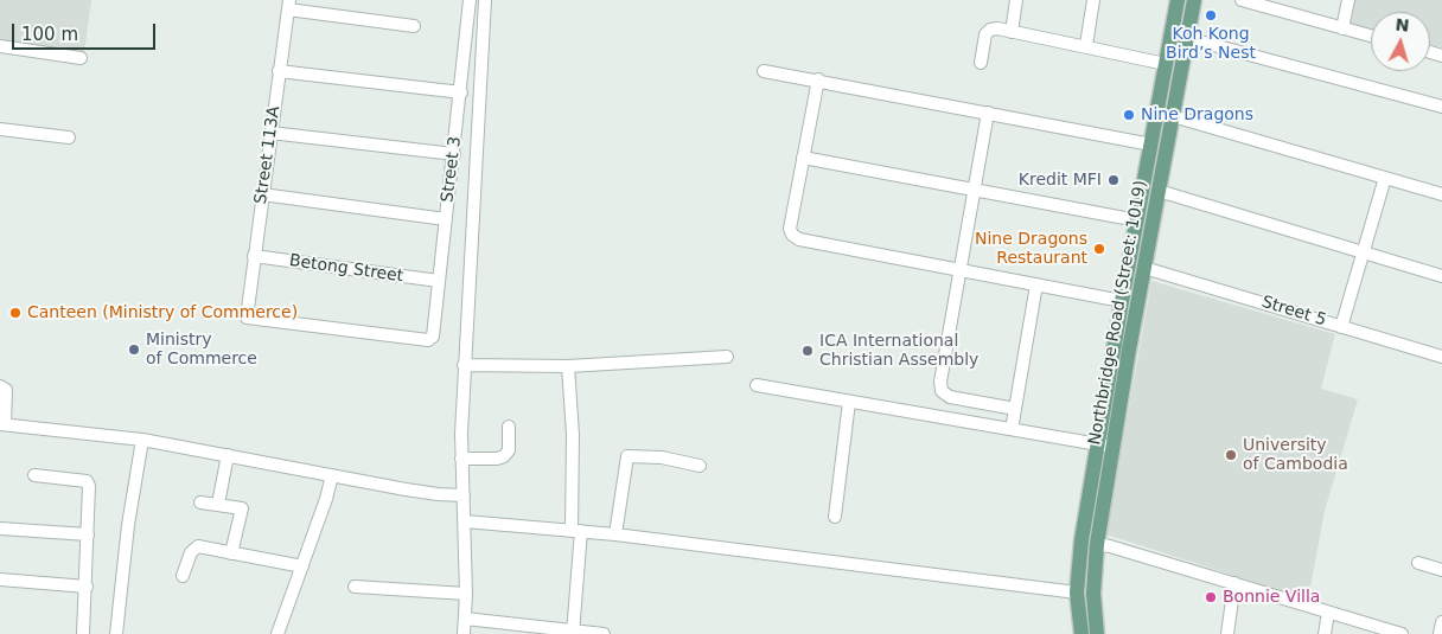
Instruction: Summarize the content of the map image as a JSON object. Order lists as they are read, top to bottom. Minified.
{"streets":{"main road":["Northbridge Road (Street: 1019)"],"street":["Street 113A","Street 3","Betong Street","Street 5"]},"crossings":[["Street 113A","Street 3"],["Street 113A","Betong Street"],["Street 3","Betong Street"],["Street 5","Northbridge Road (Street: 1019)"]],"places":["Koh Kong Bird’s Nest","Nine Dragons","Kredit MFI","Nine Dragons Restaurant","Canteen (Ministry of Commerce)","Ministry of Commerce","ICA International Christian Assembly","University of Cambodia","Bonnie Villa"],"scale_bar":"100 m","north":"top"}
